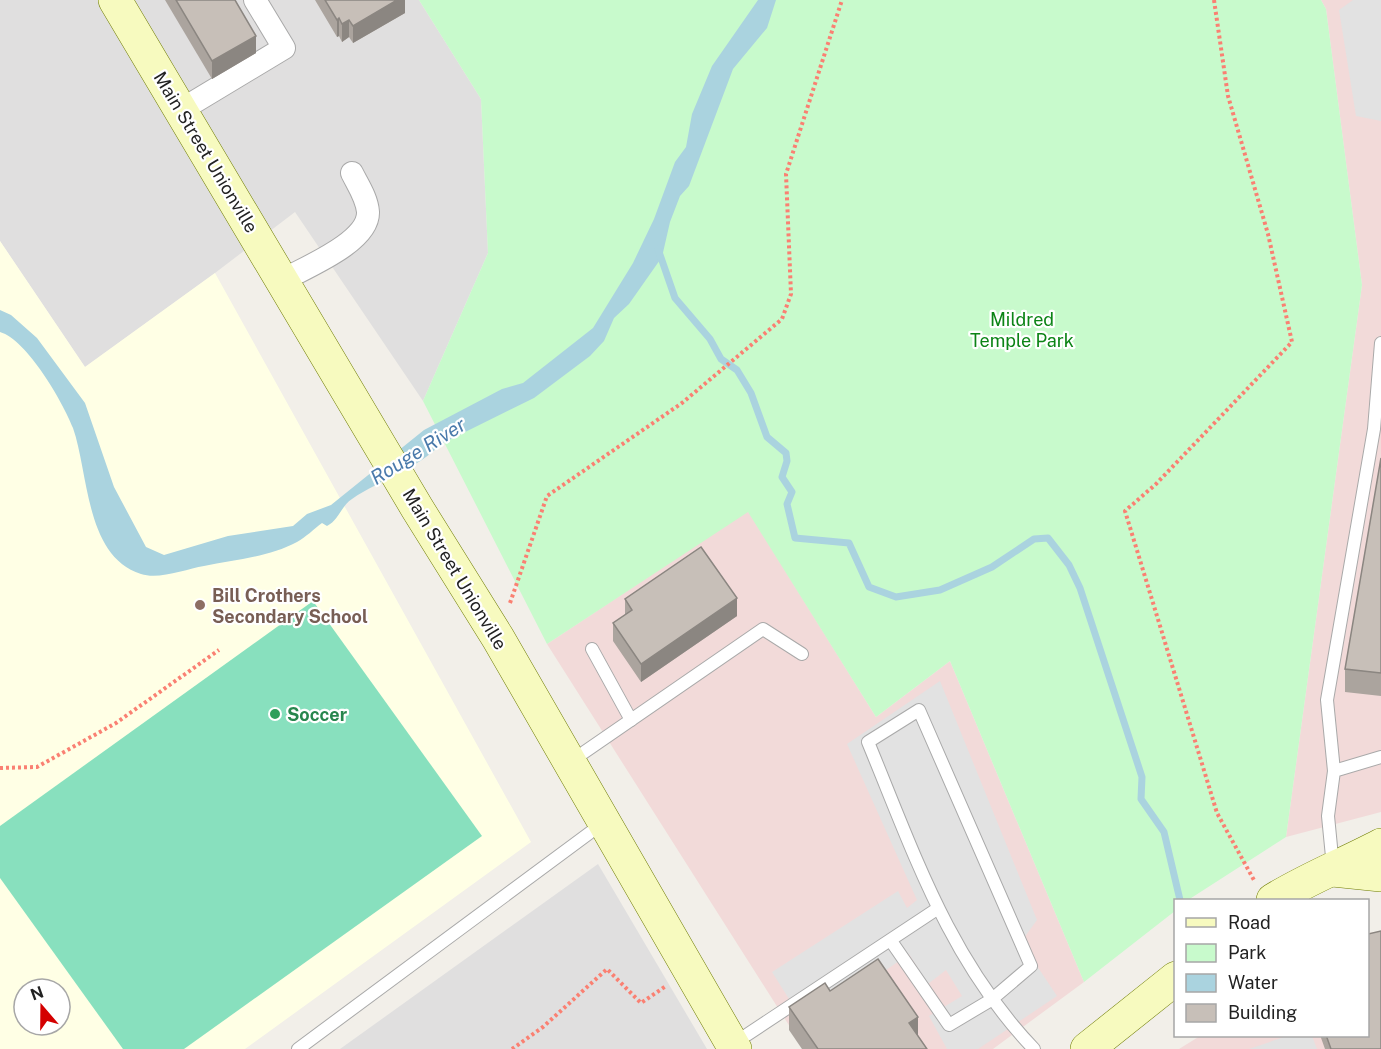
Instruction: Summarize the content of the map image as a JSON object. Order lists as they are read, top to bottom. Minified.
{"streets":{"main road":["Main Street Unionville"]},"water":["Rouge River"],"parks":["Mildred Temple Park"],"places":["Bill Crothers Secondary School","Soccer"],"legend":["Road","Park","Water","Building"],"north":"top"}
